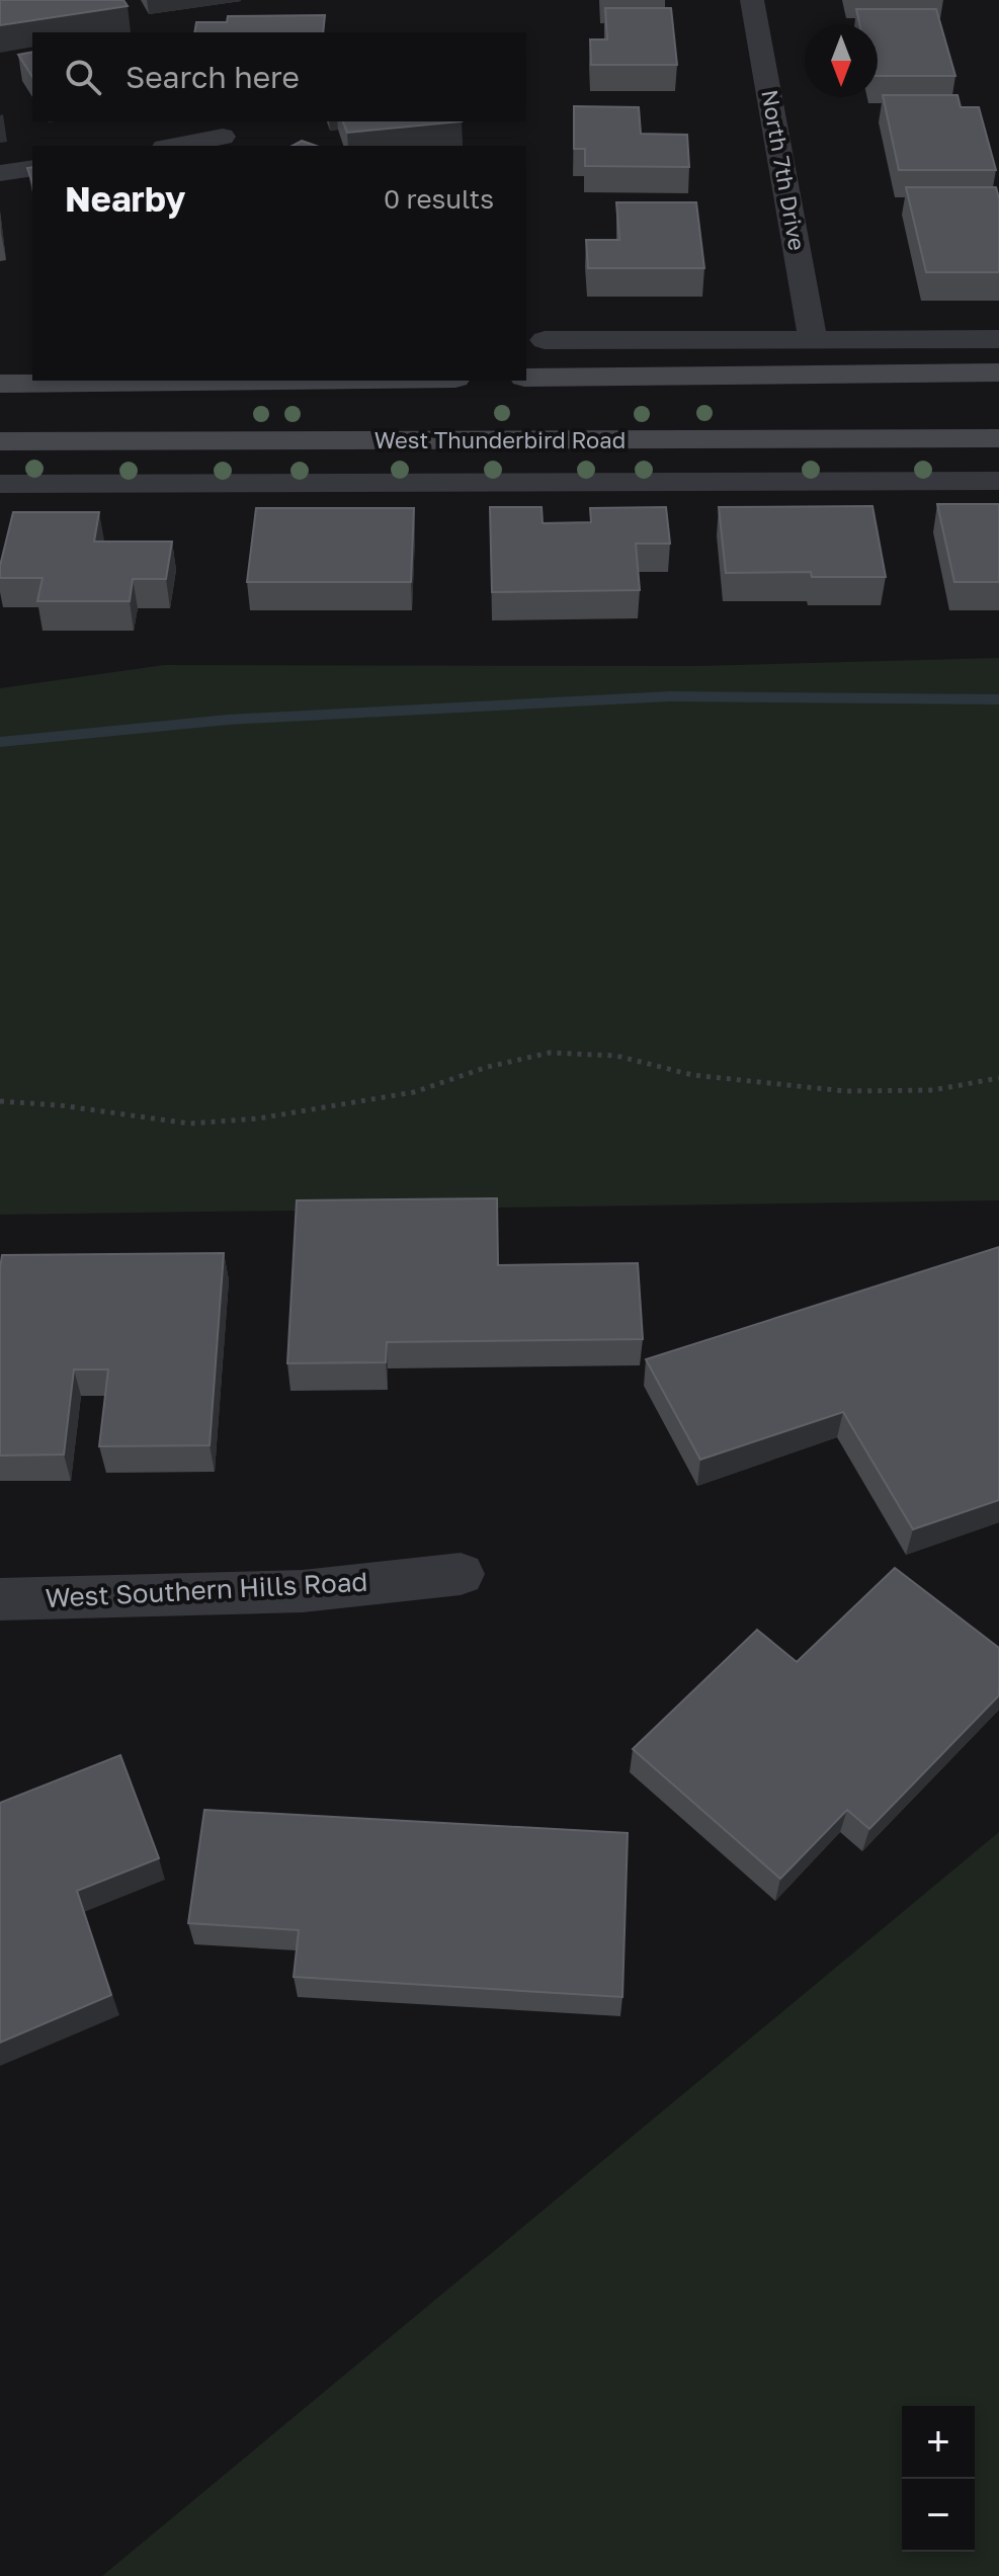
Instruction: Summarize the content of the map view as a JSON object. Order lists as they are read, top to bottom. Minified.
{"streets":{"main road":["West Thunderbird Road"],"street":["North 7th Drive","West Southern Hills Road"]},"north":"bottom","page":{"search":"Search here","heading":["Nearby","0 results"],"map_buttons":["+","−"]}}
